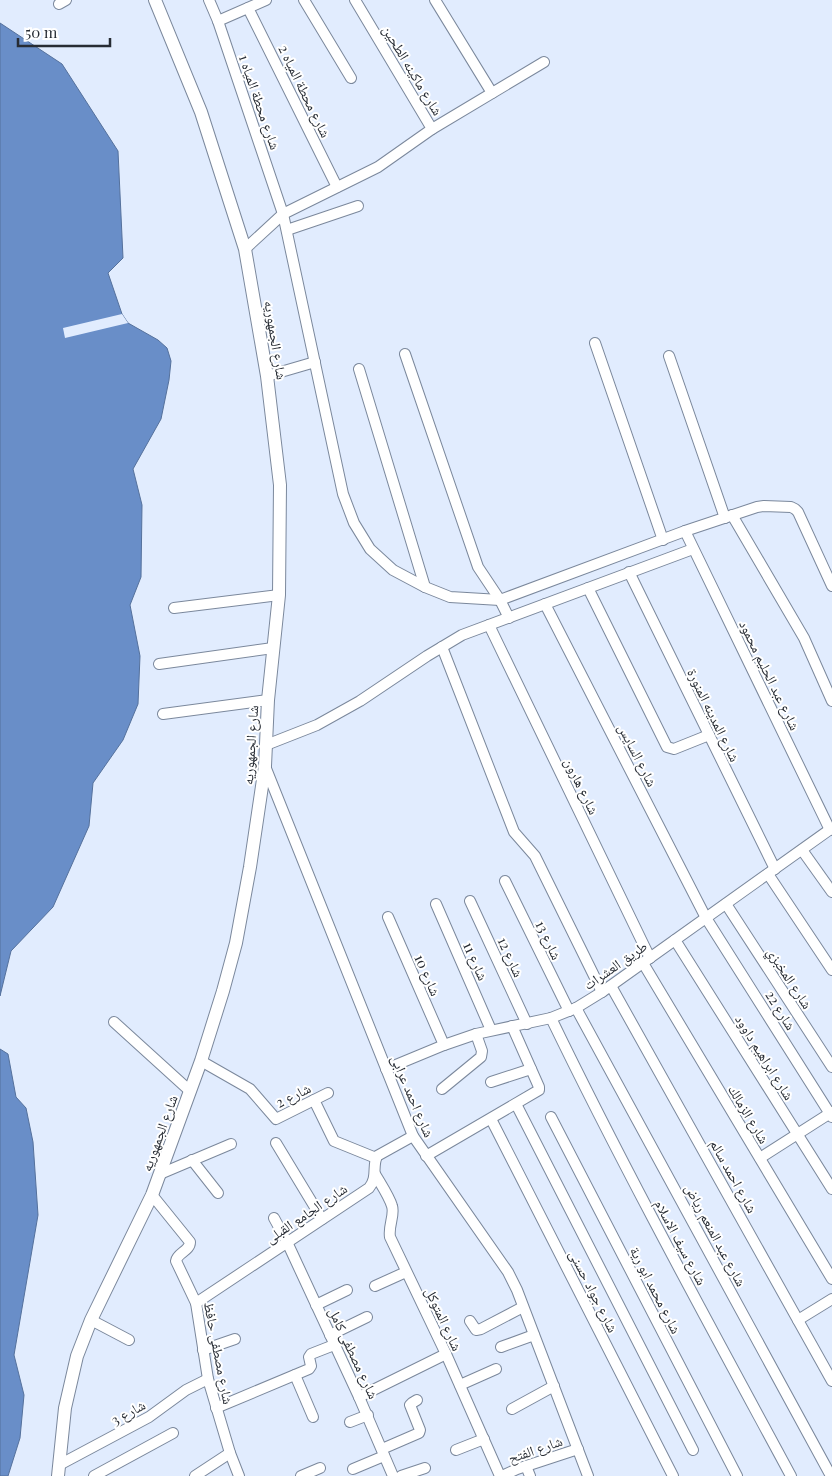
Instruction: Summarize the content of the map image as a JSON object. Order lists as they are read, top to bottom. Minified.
{"streets":{"street":["شارع ماكينه الطحين","شارع محطة المياه 2","شارع محطة المياه 1","شارع الجمهوريه","شارع عبد الحليم محمود","شارع المدينه المنورة","شارع السايس","شارع هارون","شارع 13","شارع 12","شارع 11","طريق العشرات","شارع 10","شارع المخبزي","شارع 22","شارع ابراهيم داوود","شارع 2","شارع احمد عرابى","شارع الزمالك","شارع احمد سالم","شارع الجامع القبلى","شارع عبد المنعم رياض","شارع سيف الاسلام","شارع محمد ابو رية","شارع جواد حسنى","شارع المتوكل","شارع مصطفى حافظ","شارع مصطفى كامل","شارع 3","شارع الفتح"]},"crossings":[["شارع الجمهوريه","شارع 2"],["شارع الجمهوريه","شارع احمد عرابى"],["شارع الجمهوريه","شارع مصطفى حافظ"],["شارع الجمهوريه","شارع 3"],["شارع عبد الحليم محمود","طريق العشرات"],["شارع المدينه المنورة","طريق العشرات"],["شارع السايس","طريق العشرات"],["شارع السايس","شارع 22"],["شارع هارون","طريق العشرات"],["شارع هارون","شارع الزمالك"],["شارع 13","طريق العشرات"],["شارع 13","شارع عبد المنعم رياض"],["شارع 12","طريق العشرات"],["شارع 11","طريق العشرات"],["طريق العشرات","شارع 10"],["طريق العشرات","شارع المخبزي"],["طريق العشرات","شارع 22"],["طريق العشرات","شارع ابراهيم داوود"],["طريق العشرات","شارع احمد عرابى"],["طريق العشرات","شارع الزمالك"],["طريق العشرات","شارع احمد سالم"],["طريق العشرات","شارع عبد المنعم رياض"],["طريق العشرات","شارع سيف الاسلام"],["شارع احمد عرابى","شارع الفتح"],["شارع الجامع القبلى","شارع المتوكل"],["شارع الجامع القبلى","شارع مصطفى حافظ"],["شارع الجامع القبلى","شارع مصطفى كامل"],["شارع المتوكل","شارع الفتح"],["شارع مصطفى حافظ","شارع 3"]],"scale_bar":"50 m"}
